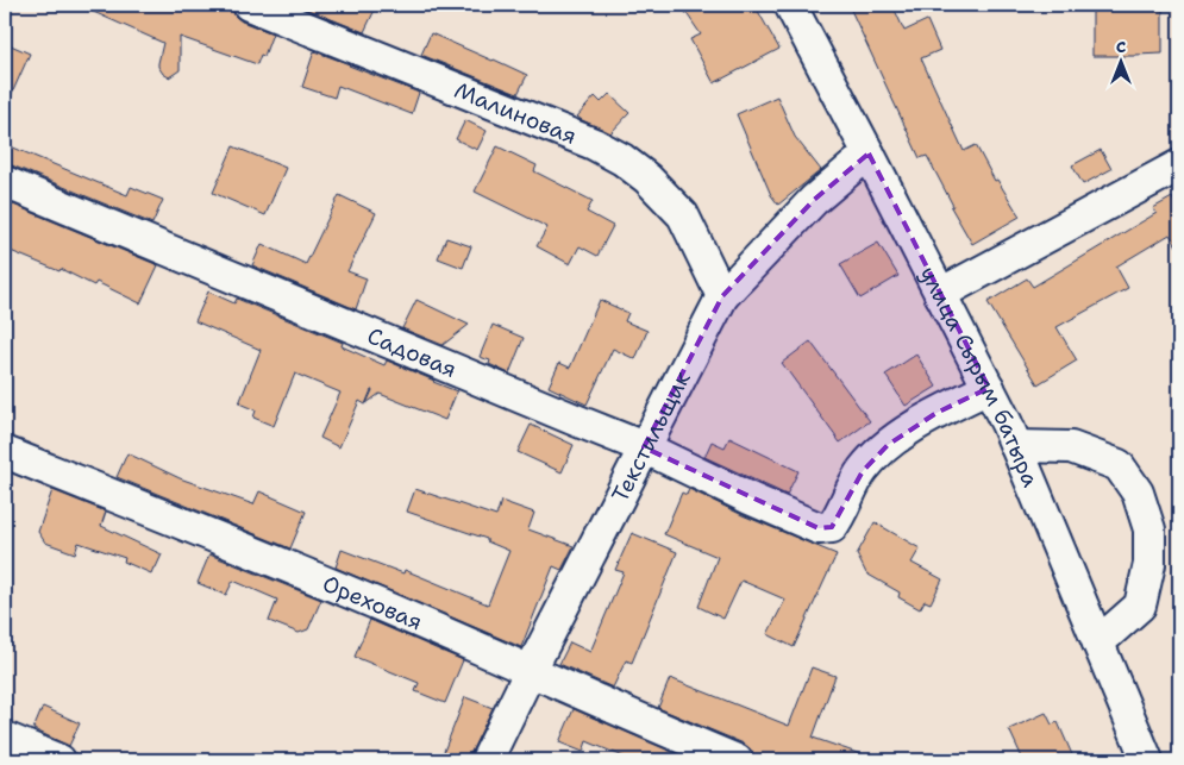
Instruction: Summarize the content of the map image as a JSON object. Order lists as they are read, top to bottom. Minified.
{"streets":{"street":["Малиновая","Садовая","улица Сырым батыра","Текстильщик","Ореховая"]},"crossings":[["Малиновая","Текстильщик"],["Садовая","улица Сырым батыра"],["Садовая","Текстильщик"],["улица Сырым батыра","Текстильщик"],["Текстильщик","Ореховая"]],"north":"top"}
